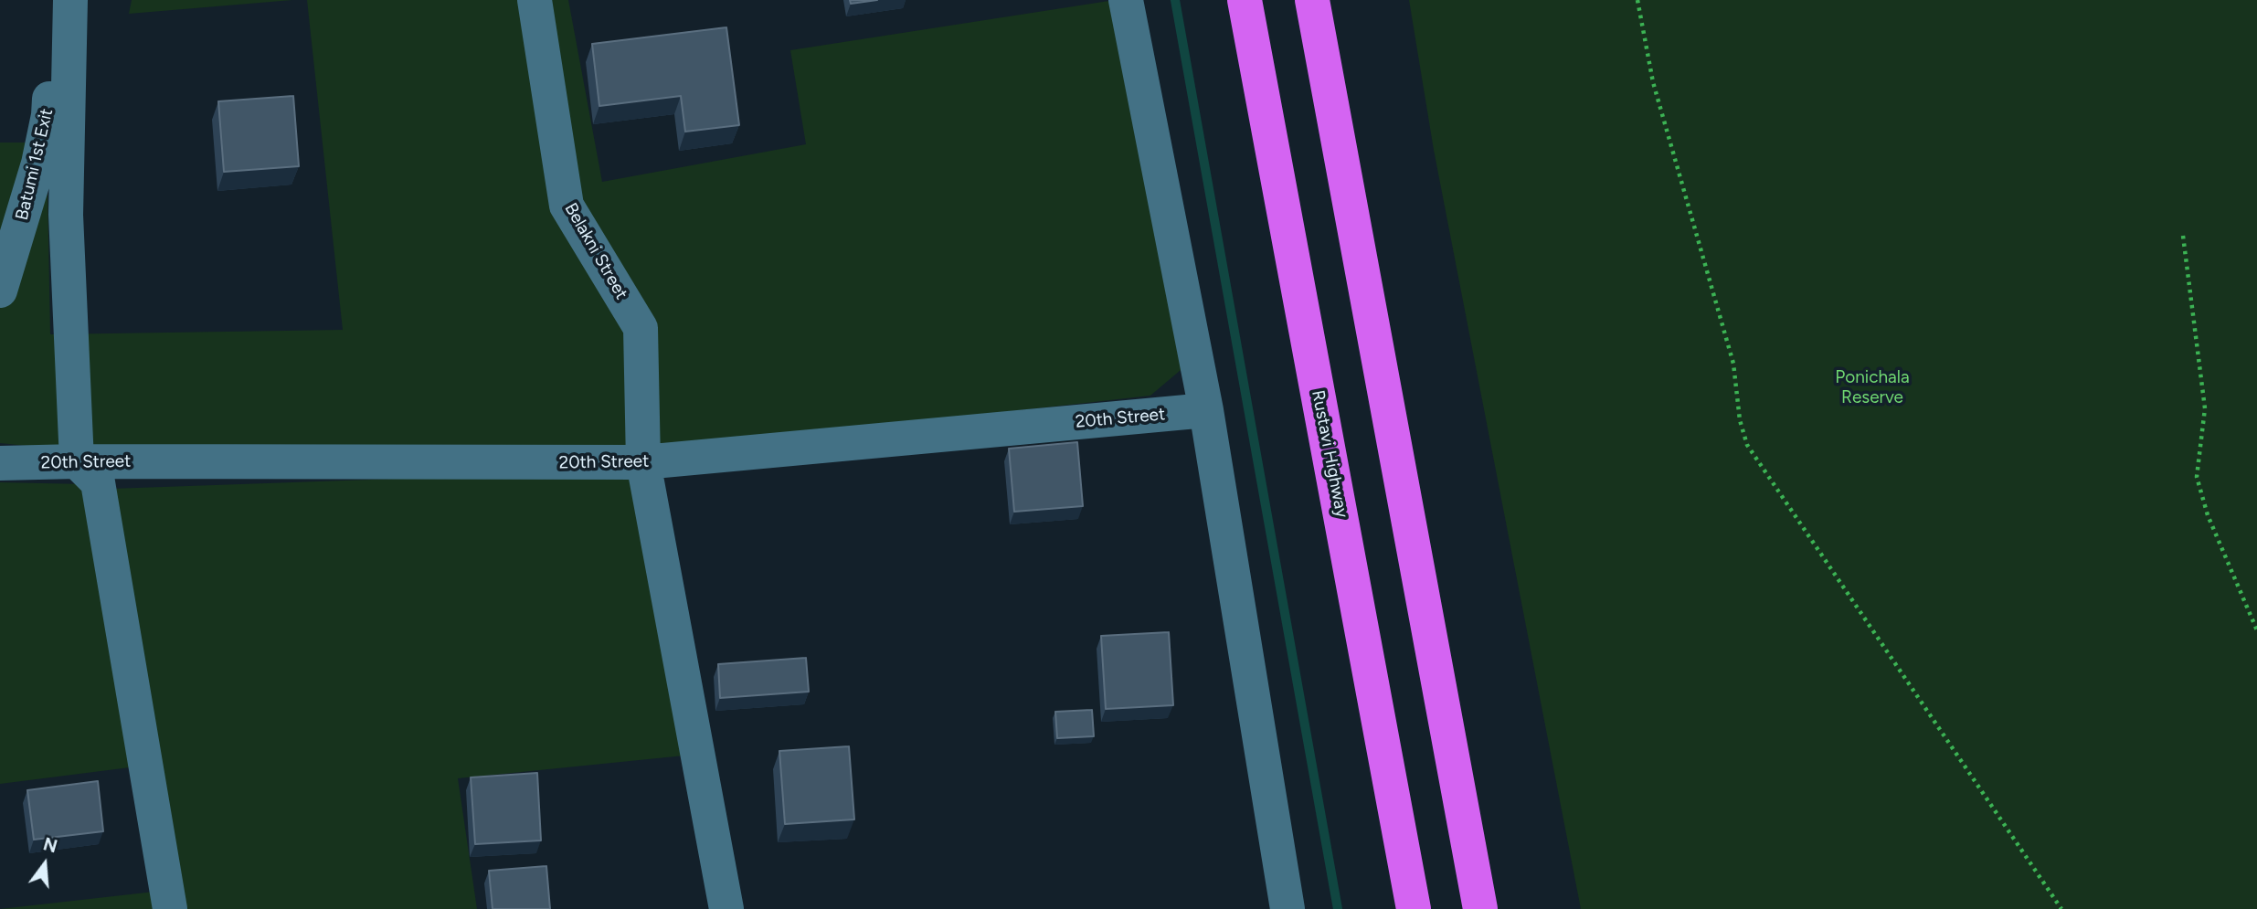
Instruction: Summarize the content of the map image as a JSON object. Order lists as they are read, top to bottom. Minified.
{"streets":{"highway":["Rustavi Highway"],"street":["Batumi 1st Exit","Belakni Street","20th Street"]},"crossings":[["Belakni Street","20th Street"]],"parks":["Ponichala Reserve"],"north":"top"}
